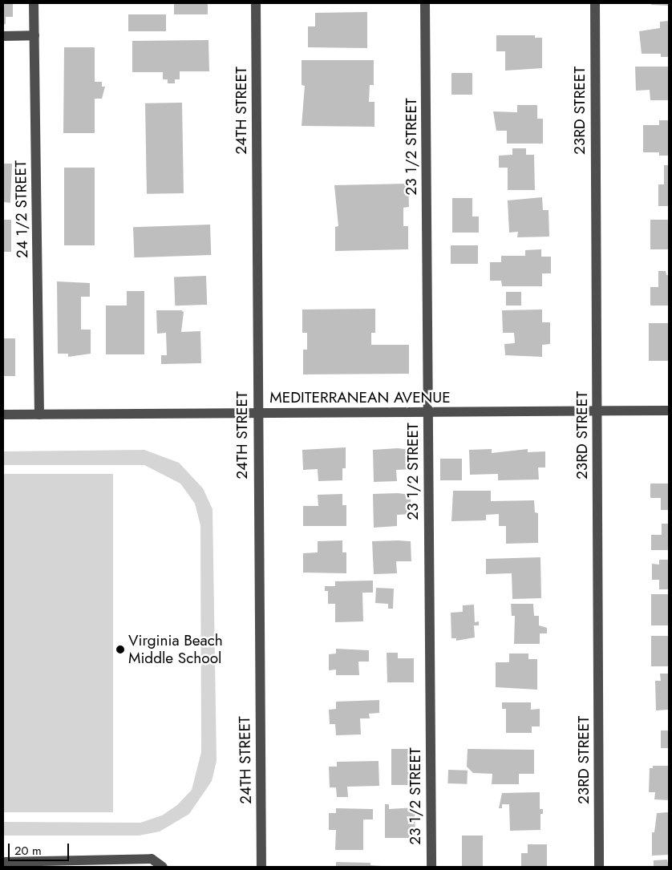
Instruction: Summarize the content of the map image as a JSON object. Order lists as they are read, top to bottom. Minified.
{"streets":{"street":["24TH STREET","23RD STREET","23 1/2 STREET","24 1/2 STREET","MEDITERRANEAN AVENUE"]},"crossings":[["24TH STREET","MEDITERRANEAN AVENUE"],["23RD STREET","MEDITERRANEAN AVENUE"],["23 1/2 STREET","MEDITERRANEAN AVENUE"],["24 1/2 STREET","MEDITERRANEAN AVENUE"]],"places":["Virginia Beach Middle School"],"scale_bar":"20 m"}
